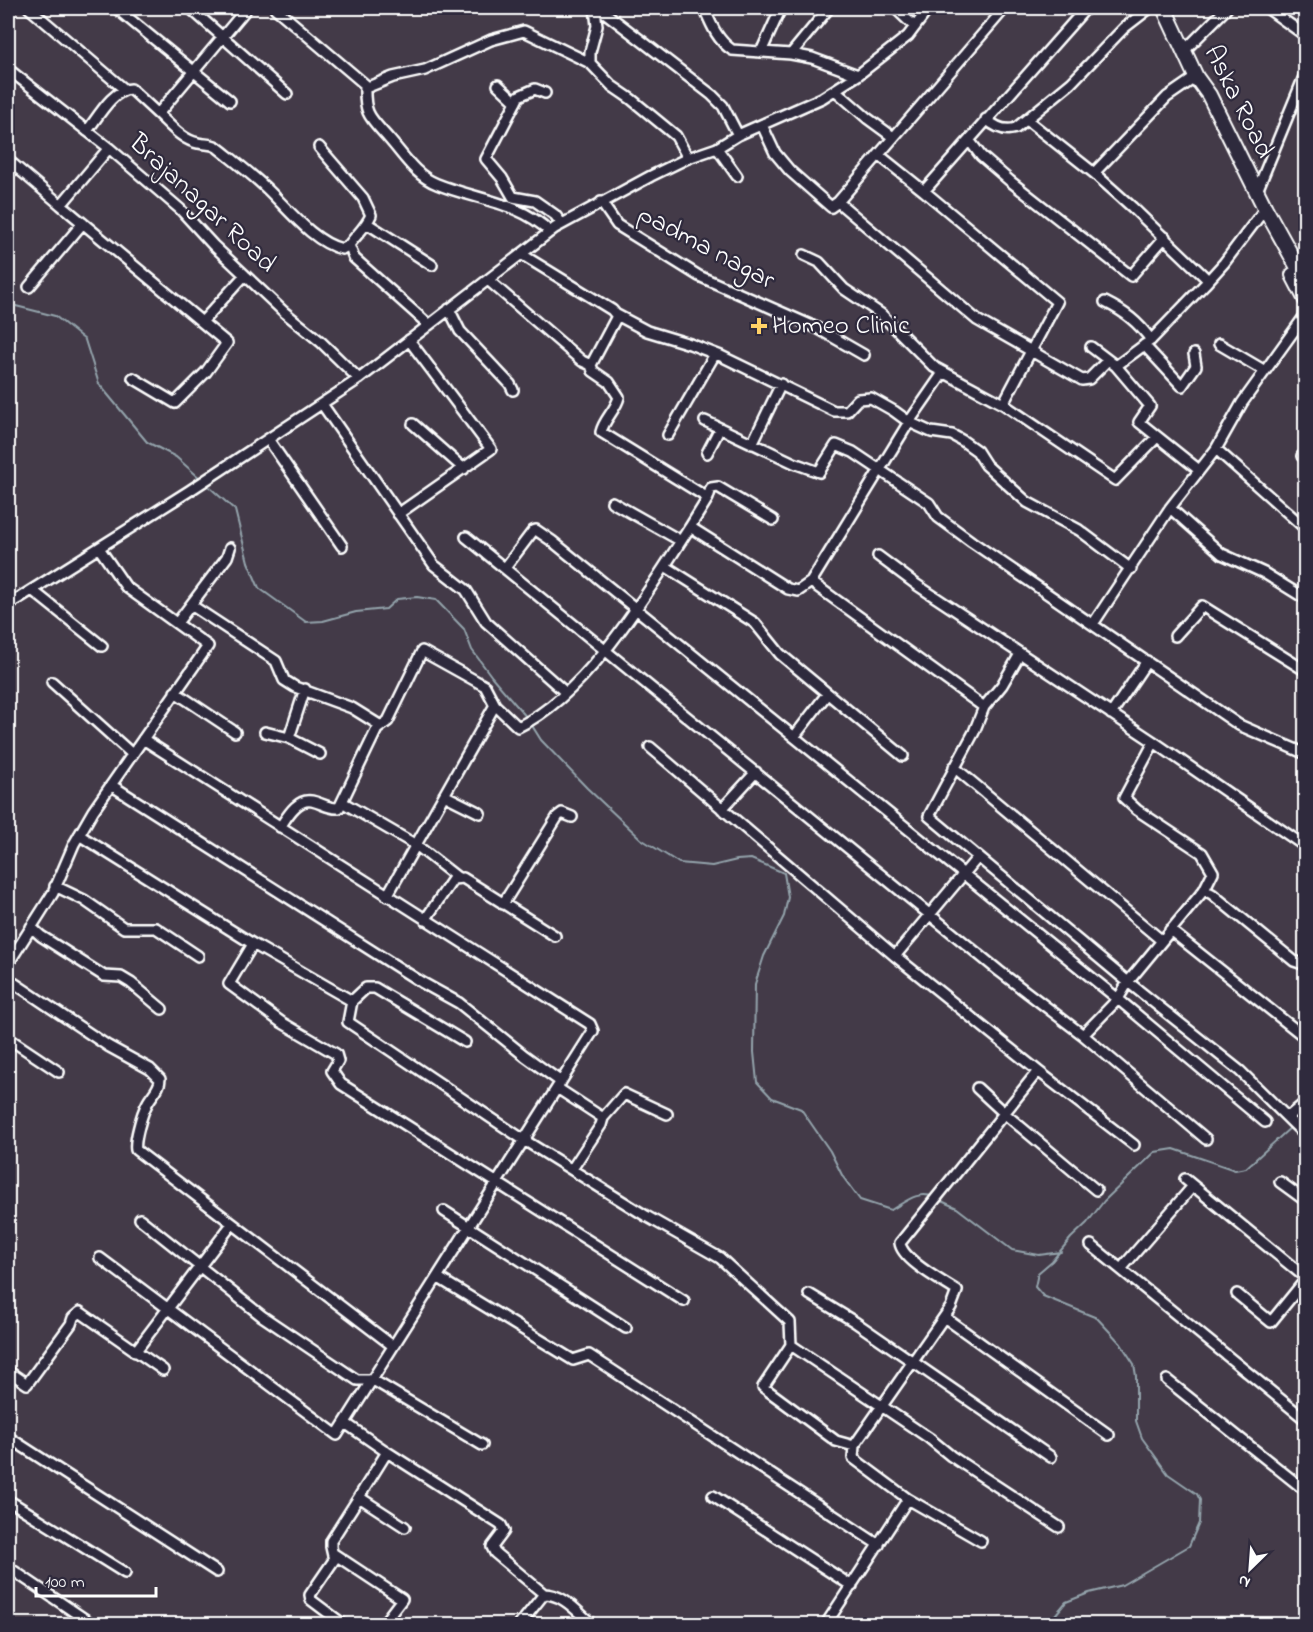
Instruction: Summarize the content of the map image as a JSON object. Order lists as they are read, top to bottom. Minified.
{"streets":{"highway":["Aska Road"],"street":["Brajanagar Road","padma nagar"]},"places":{"health":["Homeo Clinic"]},"scale_bar":"100 m","north":"bottom left"}
